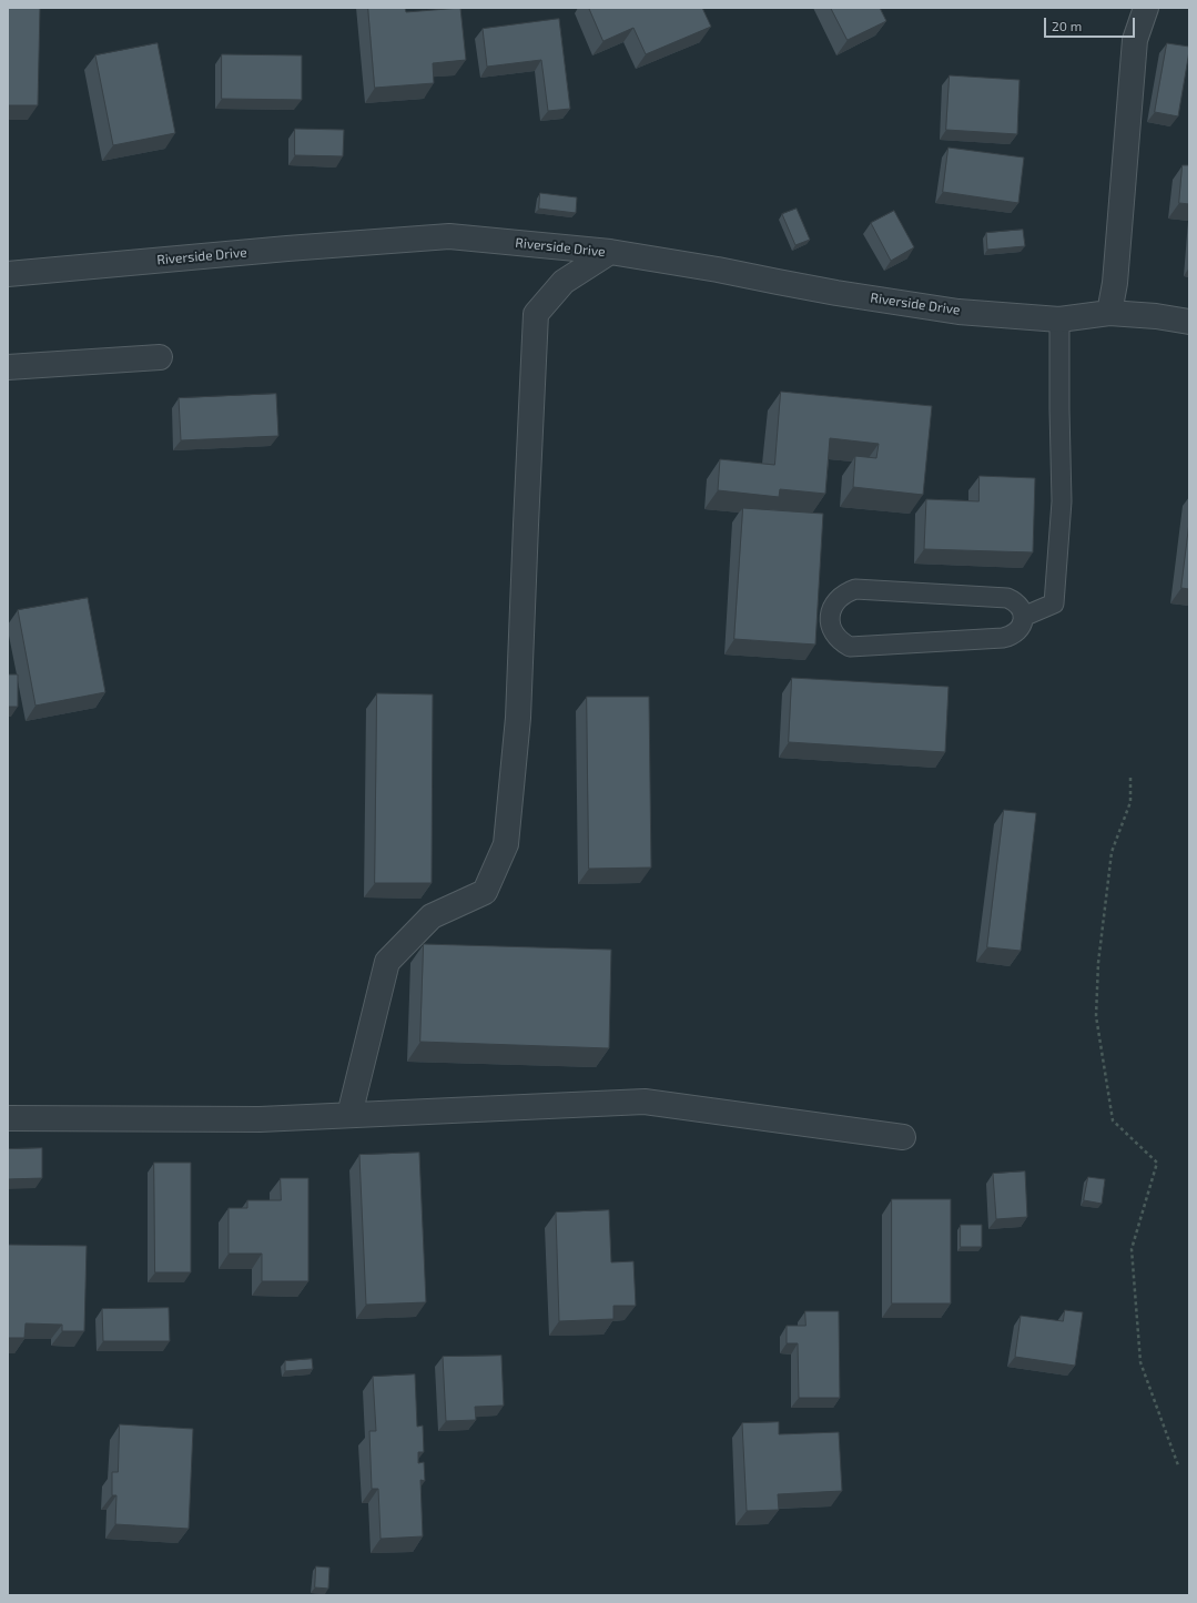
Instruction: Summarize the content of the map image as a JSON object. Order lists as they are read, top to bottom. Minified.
{"streets":{"street":["Riverside Drive"]},"scale_bar":"20 m"}
